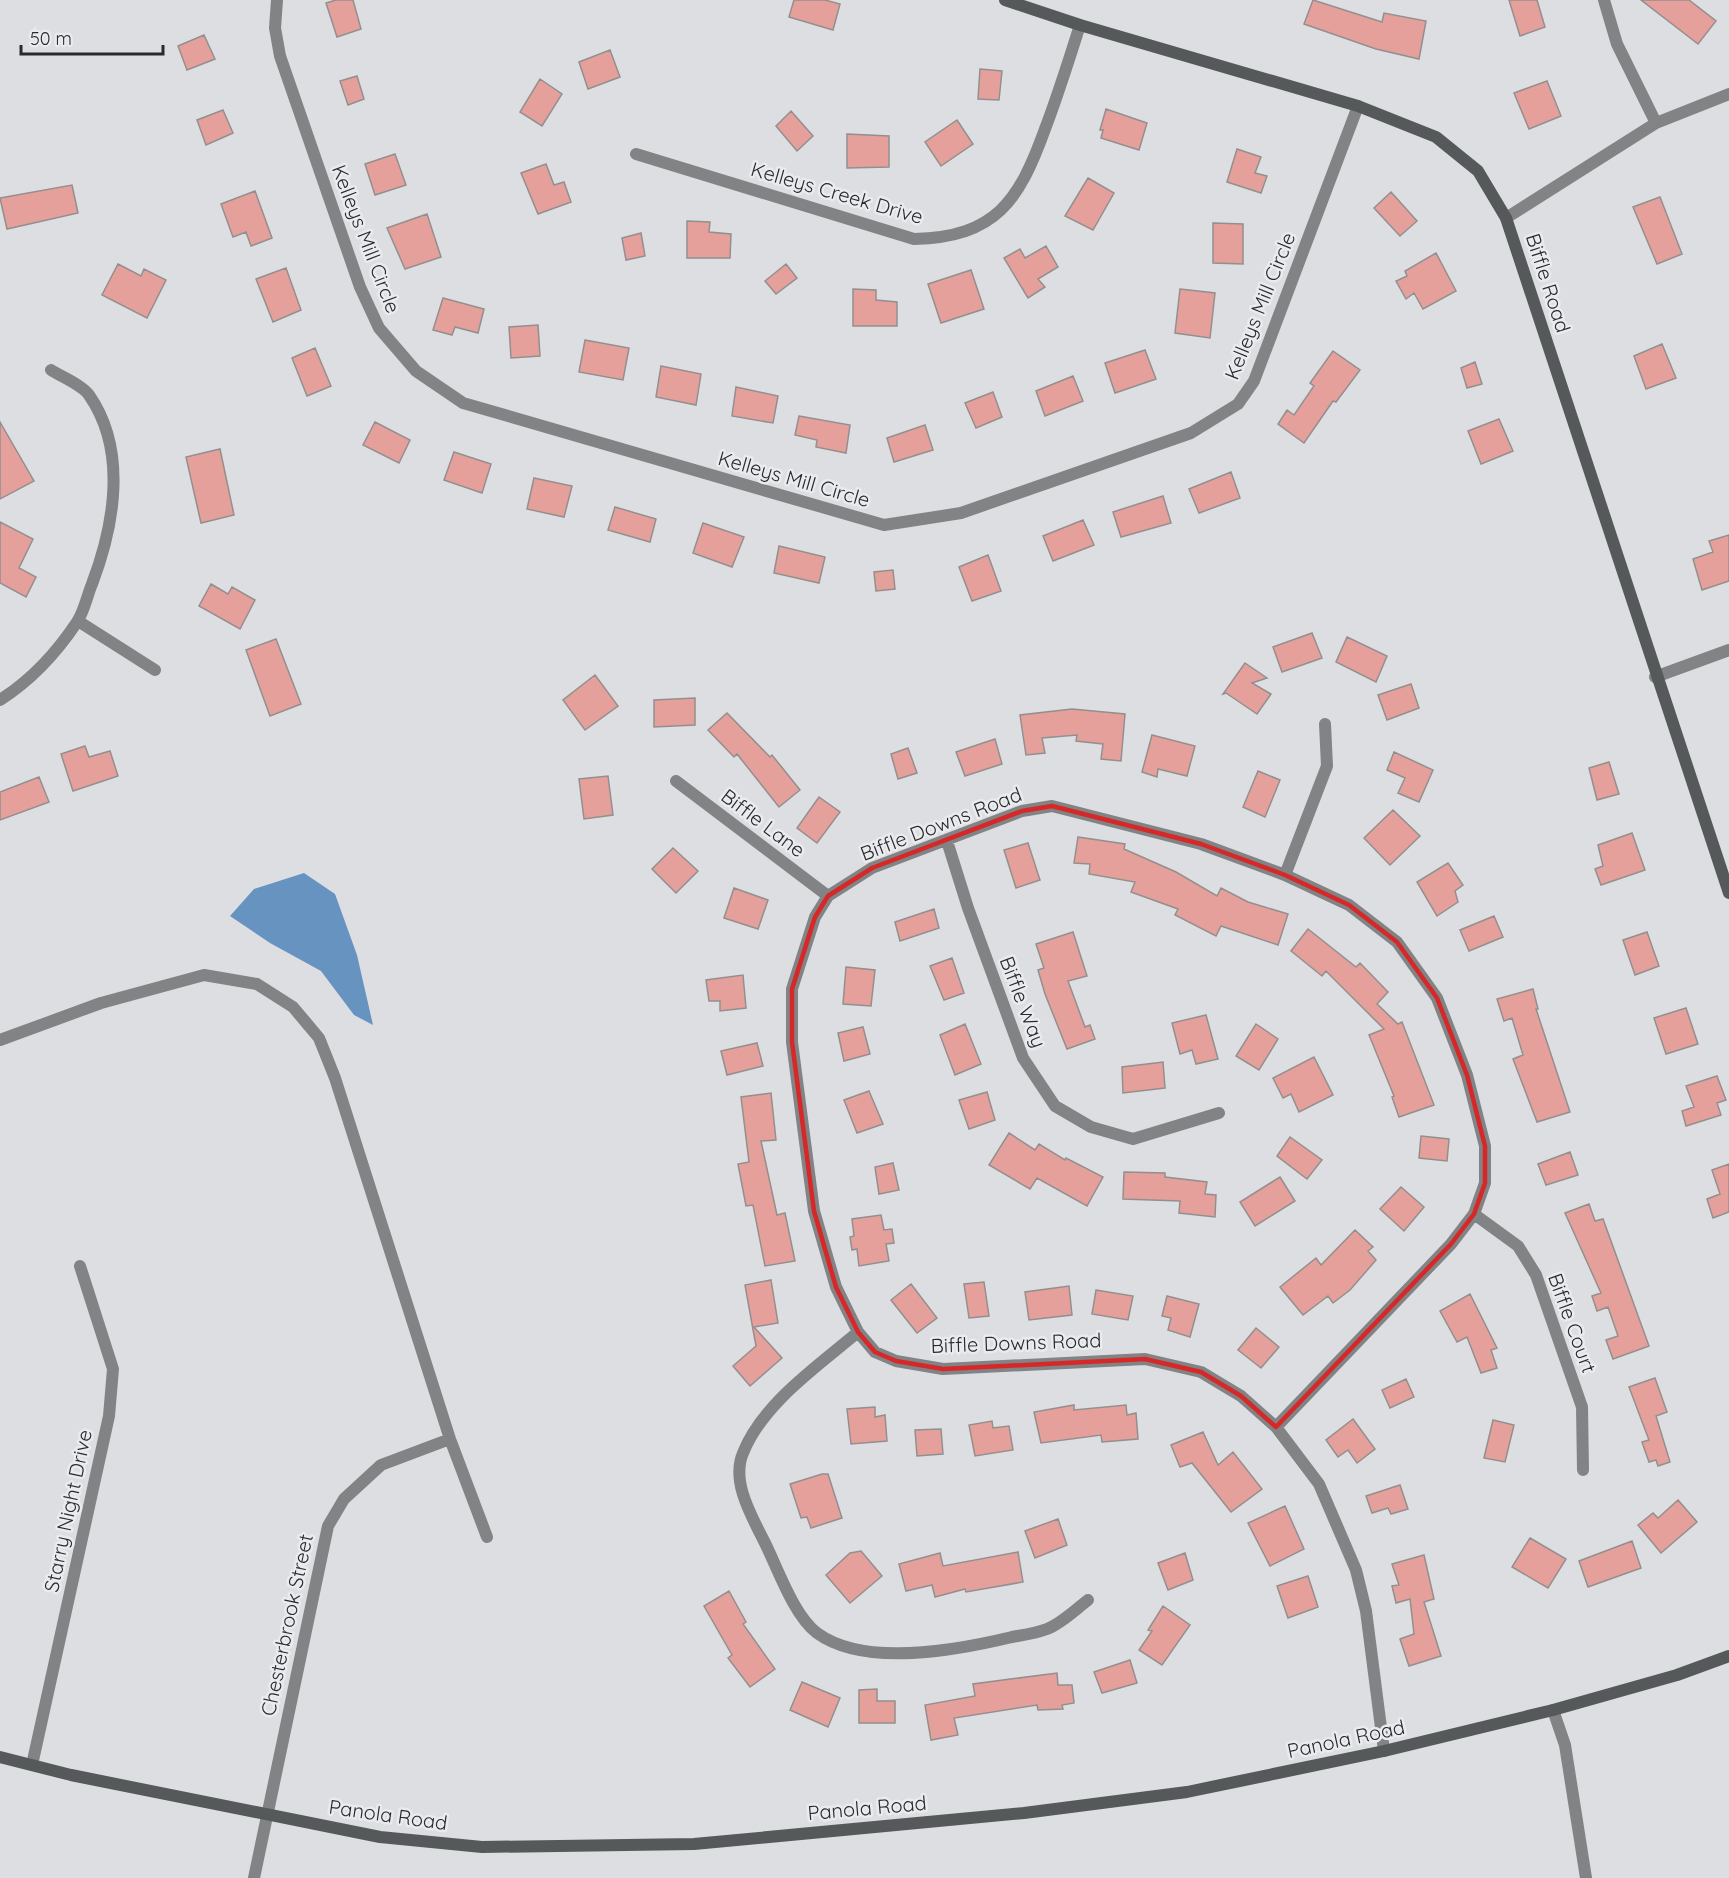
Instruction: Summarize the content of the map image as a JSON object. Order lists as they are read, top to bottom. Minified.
{"streets":{"main road":["Biffle Road","Panola Road"],"street":["Kelleys Creek Drive","Kelleys Mill Circle","Biffle Lane","Biffle Downs Road","Biffle Way","Biffle Court","Starry Night Drive","Chesterbrook Street"]},"crossings":[["Kelleys Creek Drive","Biffle Road"],["Kelleys Mill Circle","Biffle Road"],["Biffle Lane","Biffle Downs Road"],["Biffle Downs Road","Biffle Way"],["Biffle Downs Road","Biffle Court"],["Biffle Downs Road","Panola Road"],["Starry Night Drive","Panola Road"],["Chesterbrook Street","Panola Road"]],"scale_bar":"50 m"}
